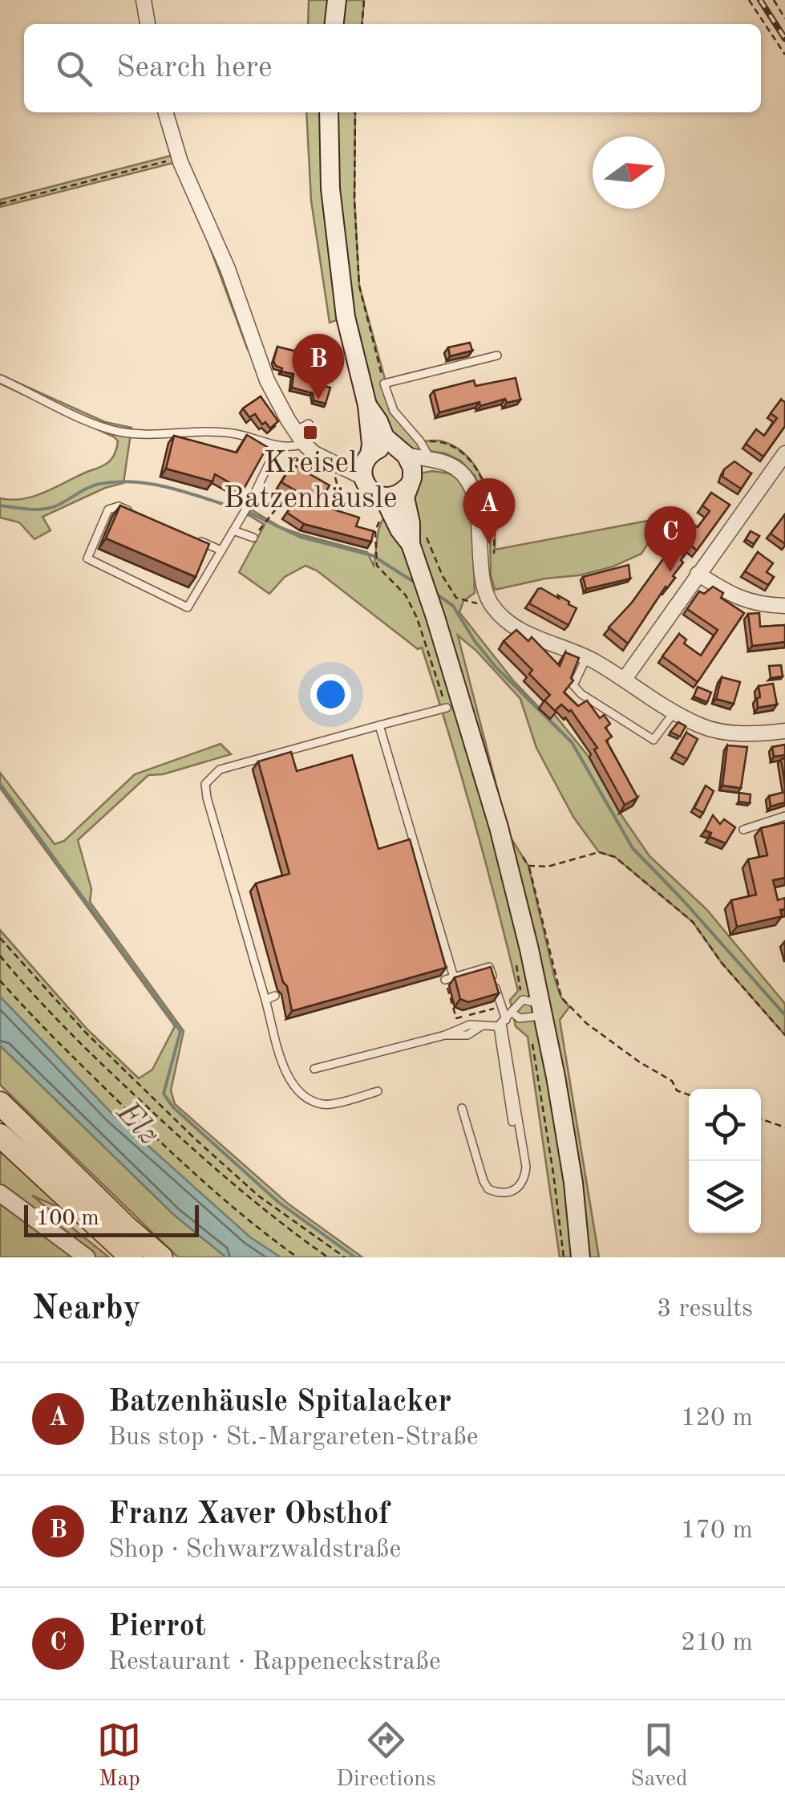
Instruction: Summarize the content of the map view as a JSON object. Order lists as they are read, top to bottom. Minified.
{"water":["Elz"],"places":{"transit":["Kreisel Batzenhäusle"]},"scale_bar":"100 m","north":"right","page":{"search":"Search here","pins":["B","A","C"],"scale":"100 m","heading":["Nearby","3 results"],"list":[{"mark":"A","name":"Batzenhäusle Spitalacker","note":"Bus stop · St.-Margareten-Straße","value":"120 m"},{"mark":"B","name":"Franz Xaver Obsthof","note":"Shop · Schwarzwaldstraße","value":"170 m"},{"mark":"C","name":"Pierrot","note":"Restaurant · Rappeneckstraße","value":"210 m"}],"nav":["Map","Directions","Saved"]}}
